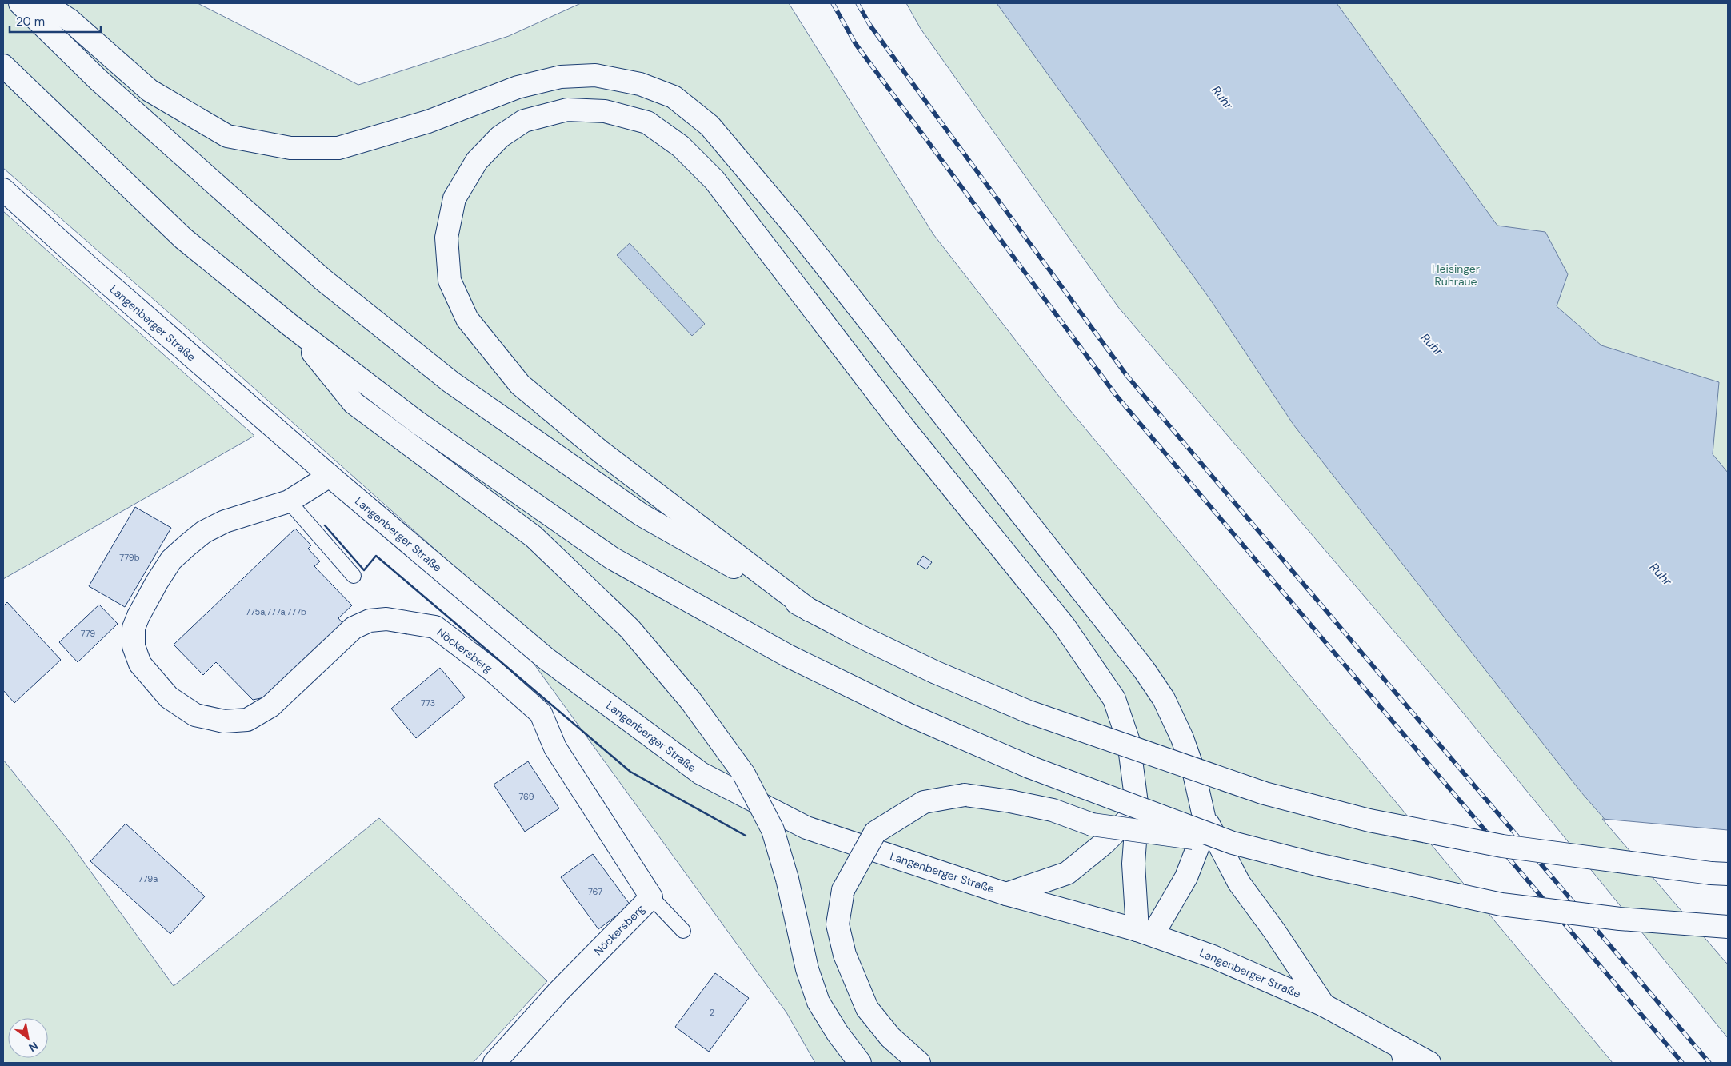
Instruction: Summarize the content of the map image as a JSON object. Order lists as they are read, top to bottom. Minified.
{"streets":{"main road":["Langenberger Straße","Nöckersberg"]},"crossings":[["Langenberger Straße","Nöckersberg"]],"water":["Ruhr"],"parks":["Heisinger Ruhraue"],"house_numbers":["779b","775a,777a,777b","779","773","769","779a","767","2"],"scale_bar":"20 m","north":"bottom right"}
